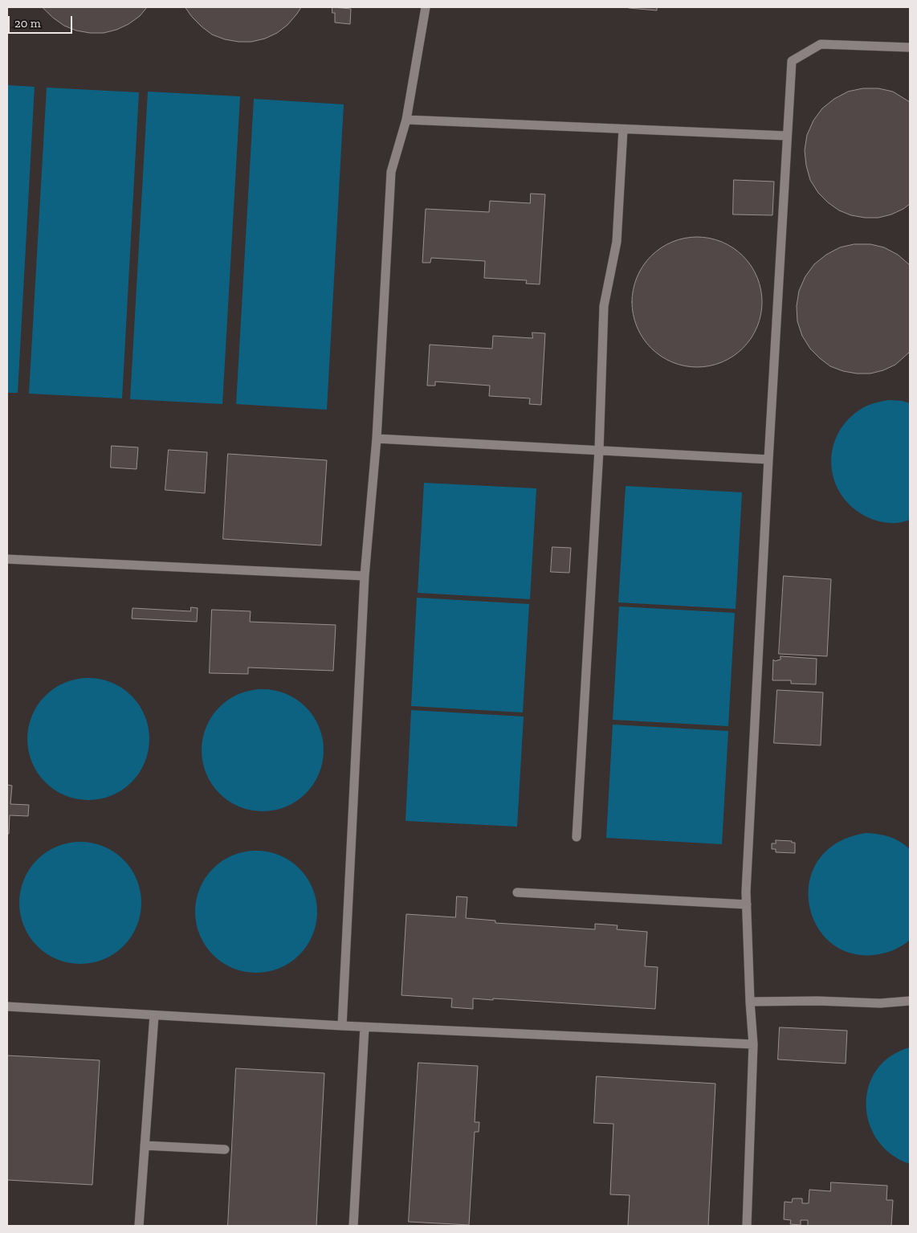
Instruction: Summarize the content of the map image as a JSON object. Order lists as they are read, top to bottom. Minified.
{"scale_bar":"20 m"}
